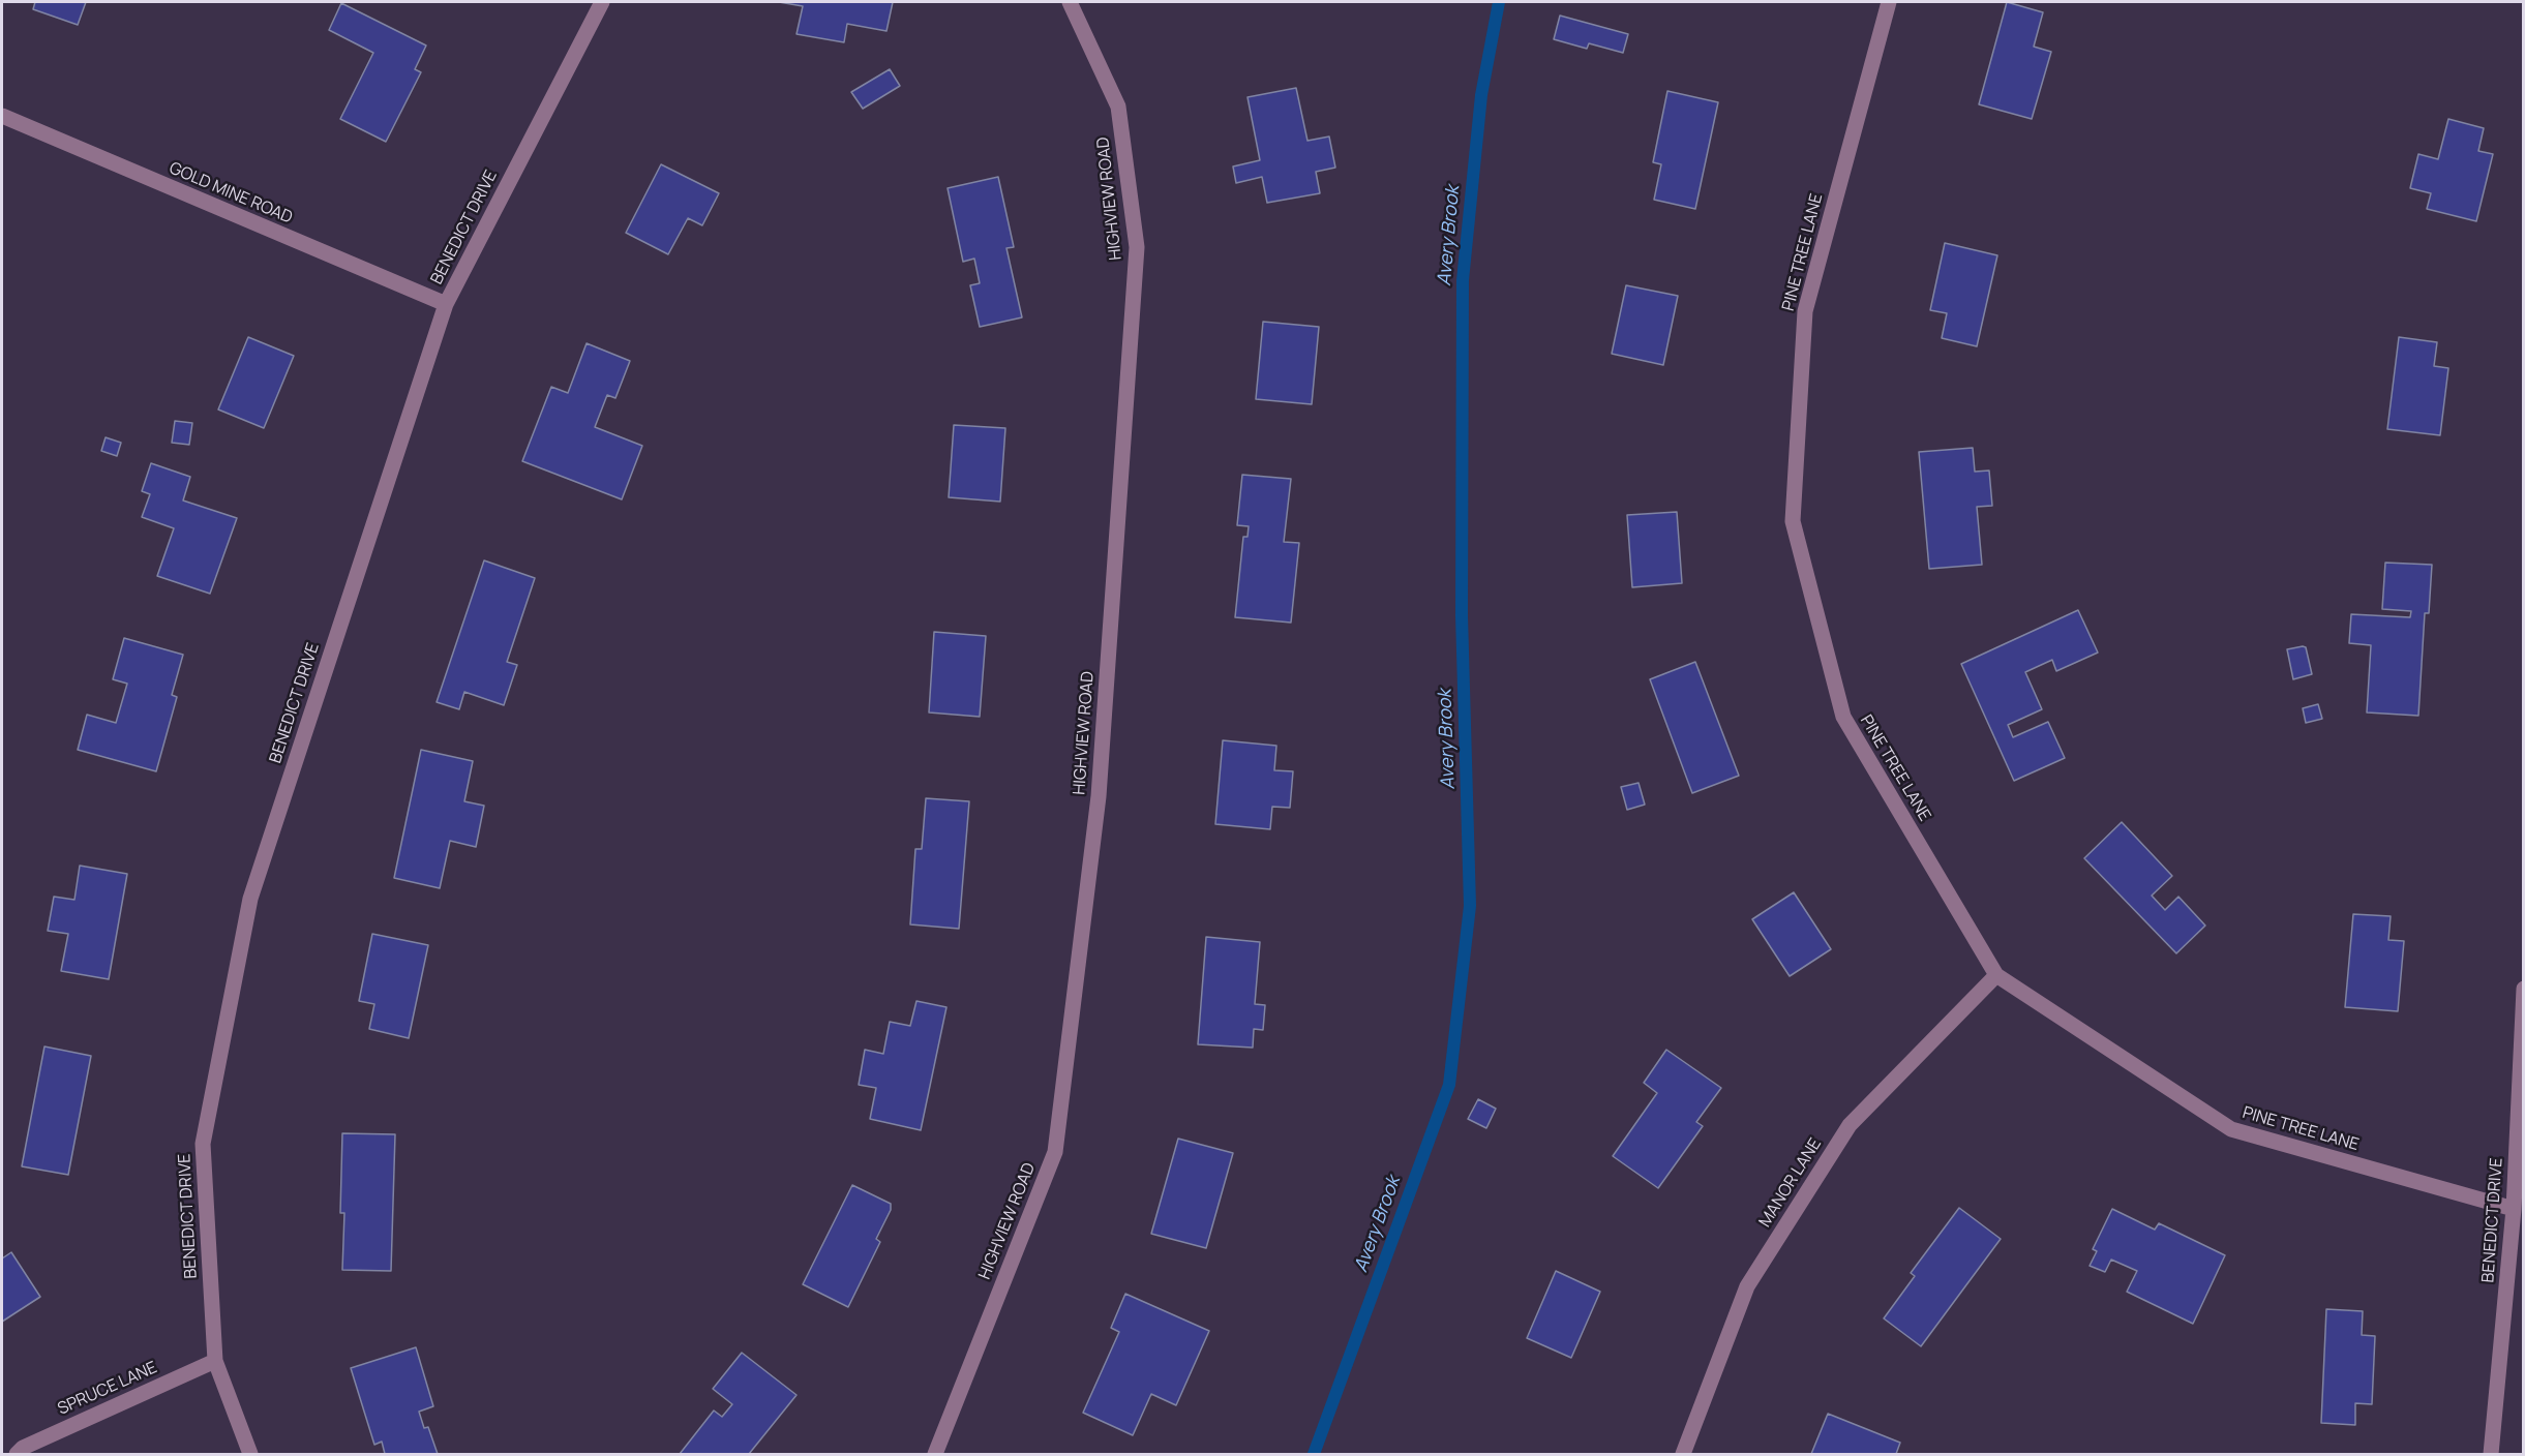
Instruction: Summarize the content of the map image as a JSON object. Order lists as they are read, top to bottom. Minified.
{"streets":{"street":["GOLD MINE ROAD","HIGHVIEW ROAD","BENEDICT DRIVE","PINE TREE LANE","MANOR LANE","SPRUCE LANE"]},"crossings":[["GOLD MINE ROAD","BENEDICT DRIVE"],["BENEDICT DRIVE","PINE TREE LANE"],["BENEDICT DRIVE","SPRUCE LANE"],["PINE TREE LANE","MANOR LANE"]],"water":["Avery Brook"]}
